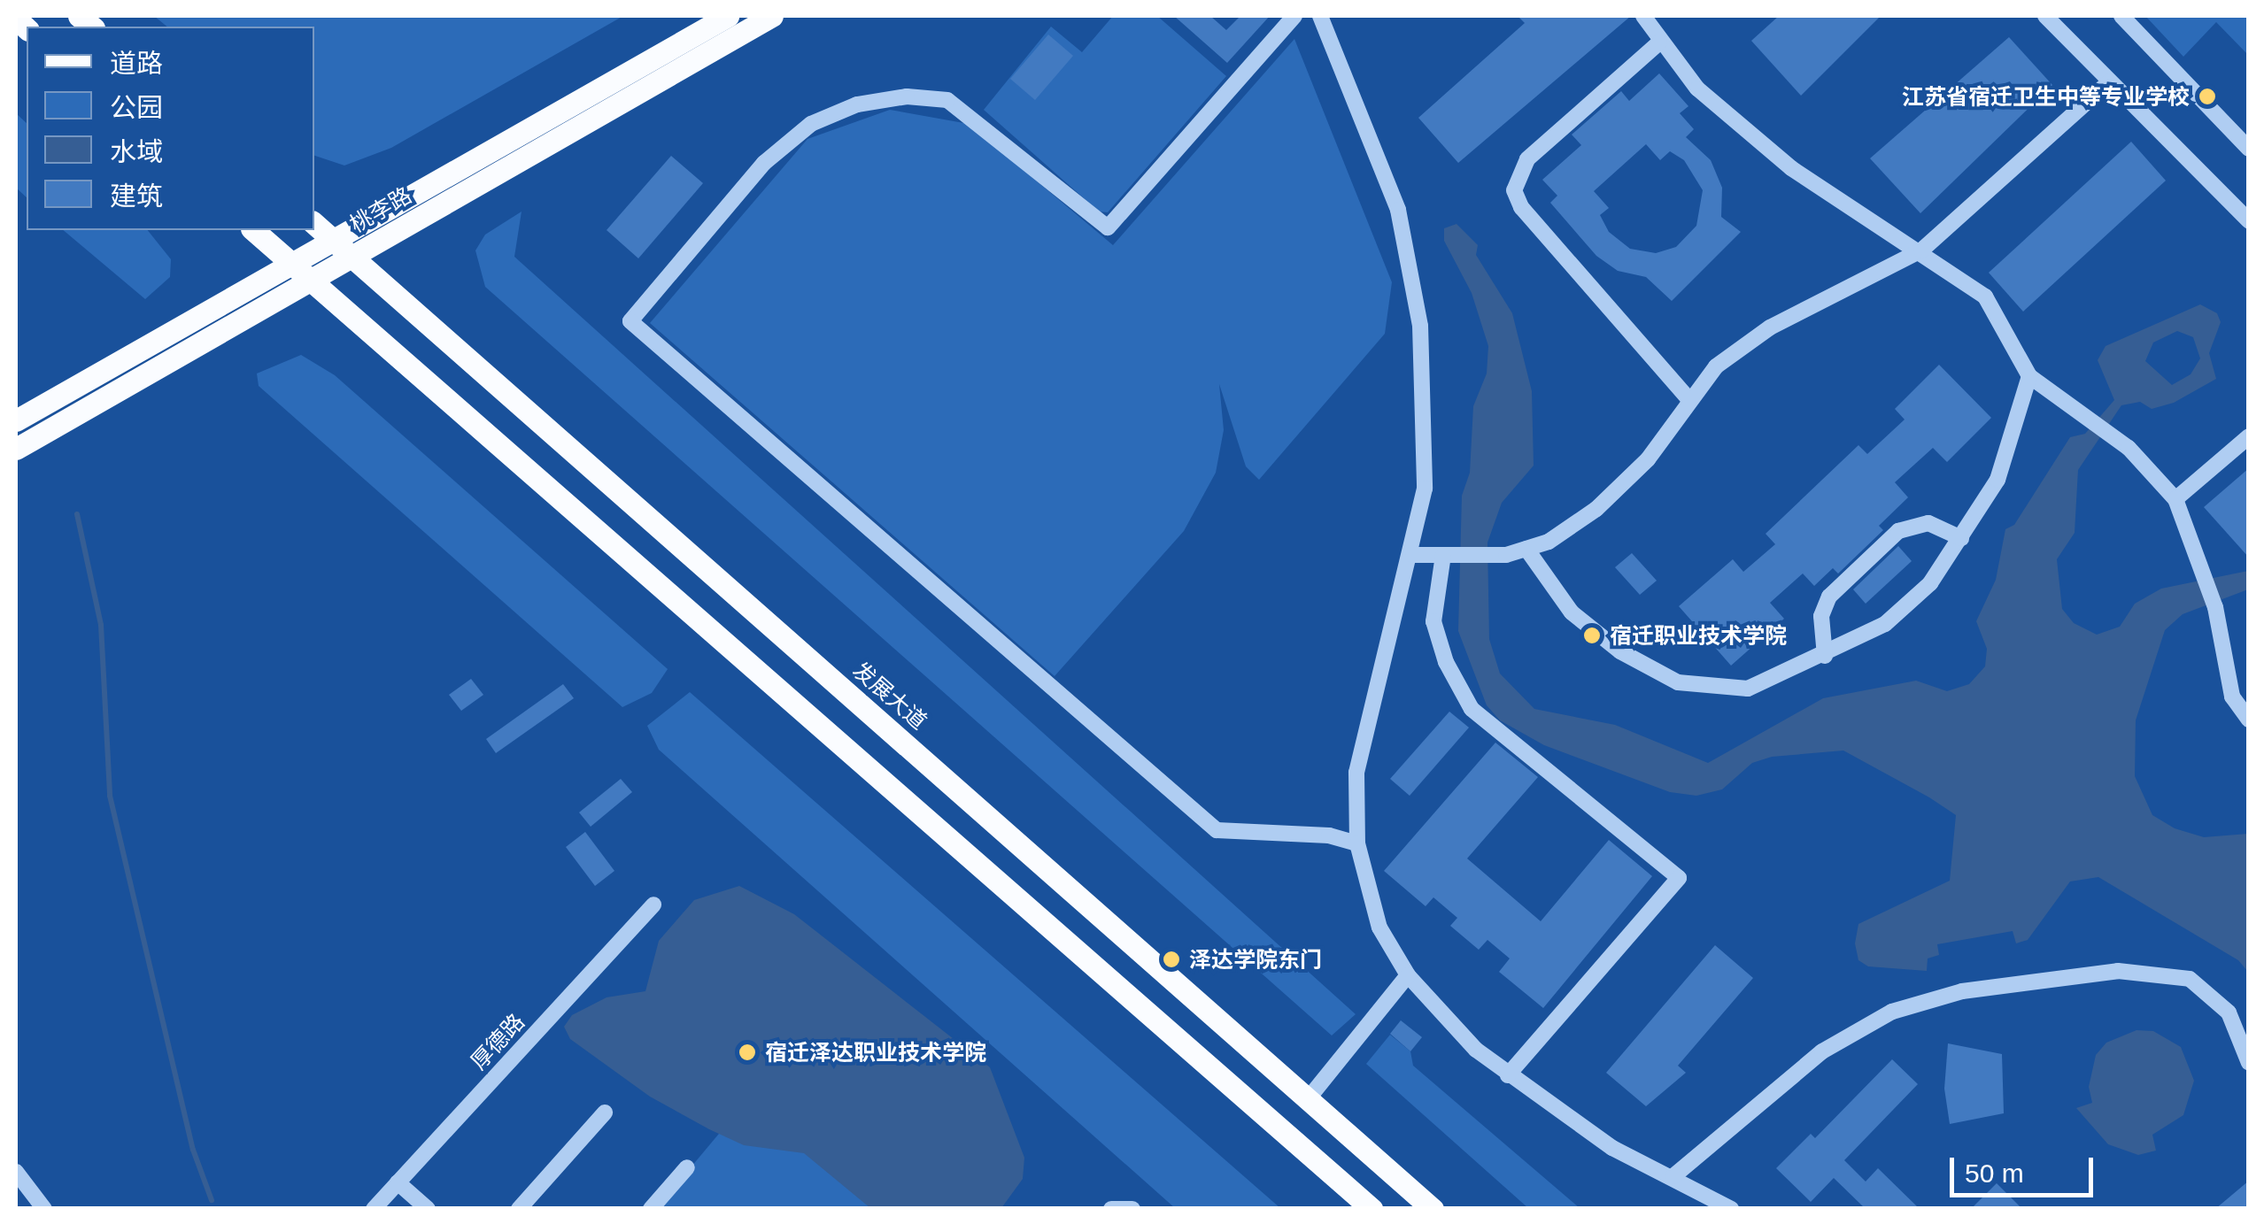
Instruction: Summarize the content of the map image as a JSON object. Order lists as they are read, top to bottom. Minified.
{"streets":{"main road":["桃李路","发展大道"],"street":["厚德路"]},"crossings":[["桃李路","发展大道"]],"places":["江苏省宿迁卫生中等专业学校","宿迁职业技术学院","泽达学院东门","宿迁泽达职业技术学院"],"legend":["道路","公园","水域","建筑"],"scale_bar":"50 m"}
